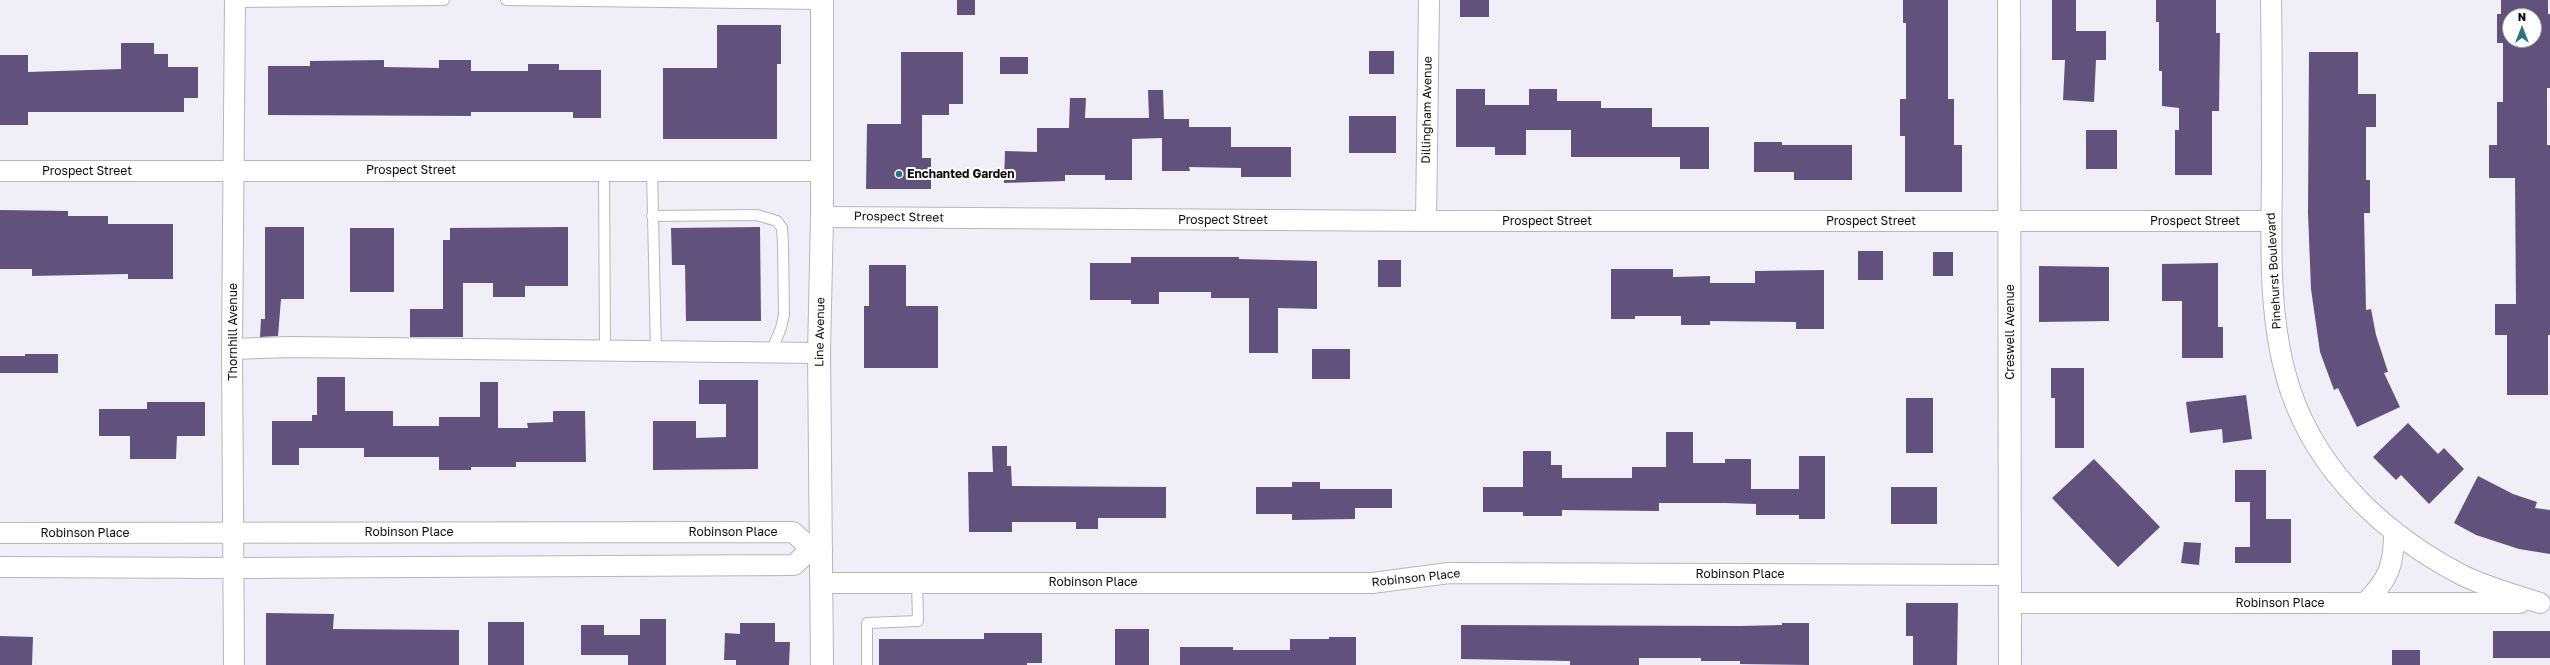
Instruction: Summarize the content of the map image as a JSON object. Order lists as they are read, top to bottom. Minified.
{"streets":{"main road":["Line Avenue","Creswell Avenue"],"street":["Dillingham Avenue","Prospect Street","Pinehurst Boulevard","Thornhill Avenue","Robinson Place"]},"crossings":[["Dillingham Avenue","Prospect Street"],["Prospect Street","Pinehurst Boulevard"],["Prospect Street","Thornhill Avenue"],["Prospect Street","Line Avenue"],["Prospect Street","Creswell Avenue"],["Pinehurst Boulevard","Robinson Place"],["Thornhill Avenue","Robinson Place"],["Line Avenue","Robinson Place"],["Creswell Avenue","Robinson Place"]],"places":["Enchanted Garden"],"north":"top"}
